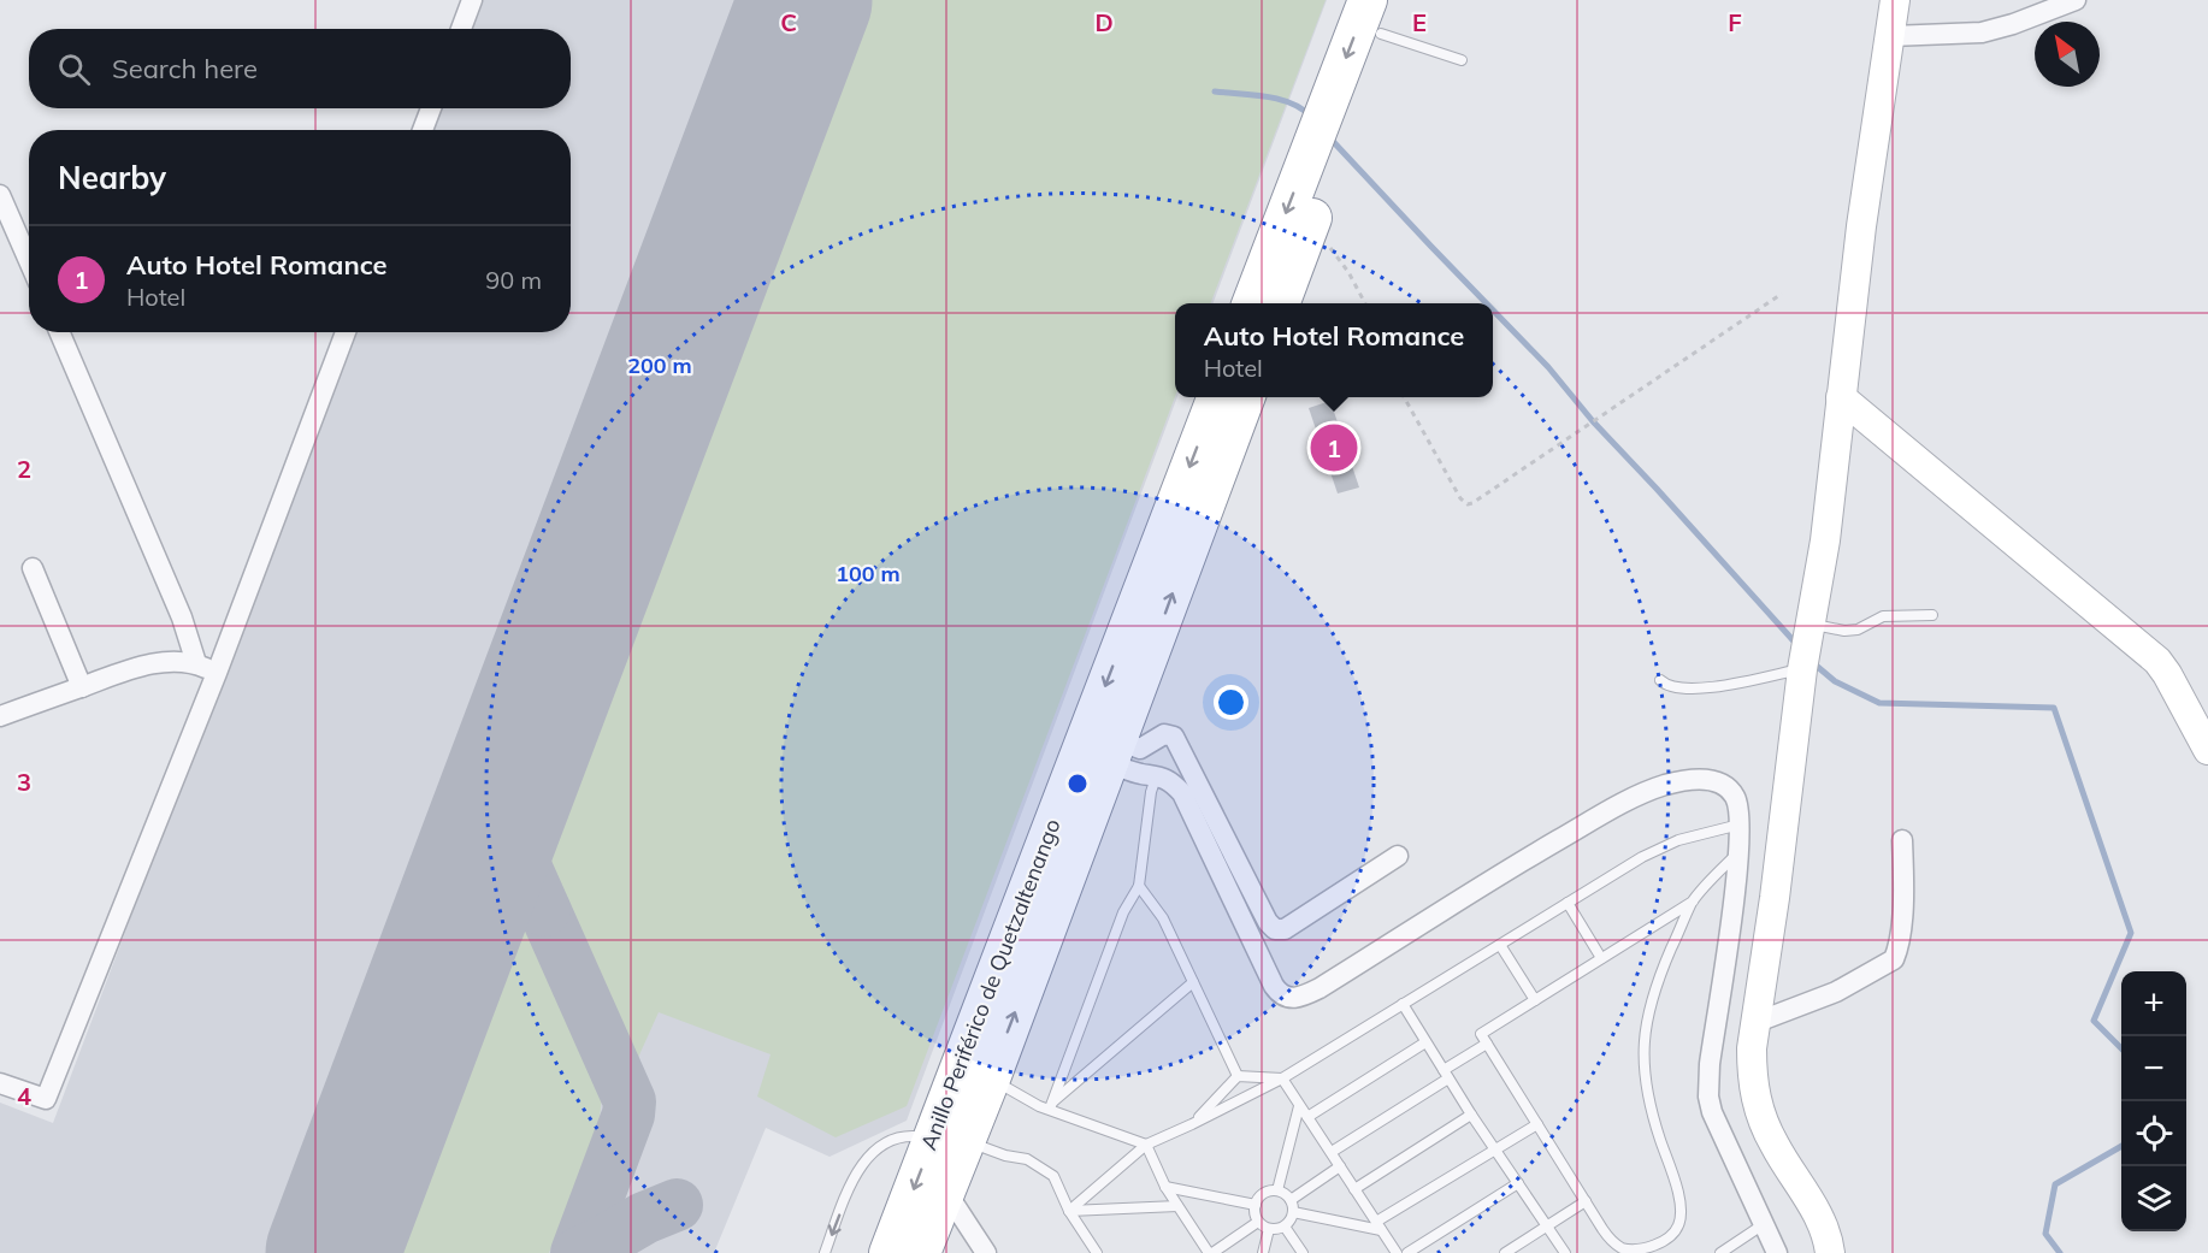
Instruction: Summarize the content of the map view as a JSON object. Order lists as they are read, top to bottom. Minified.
{"streets":{"highway":["Anillo Periférico de Quetzaltenango"]},"north":"top left","page":{"search":"Search here","heading":"Nearby","list":[{"mark":"1","name":"Auto Hotel Romance","note":"Hotel","value":"90 m"}],"popup":["Auto Hotel Romance","Hotel"],"pins":"1","map_buttons":["+","−"]},"grid":{"columns":["C","D","E","F"],"rows":["2","3","4"]},"rings":["200 m","100 m"]}
